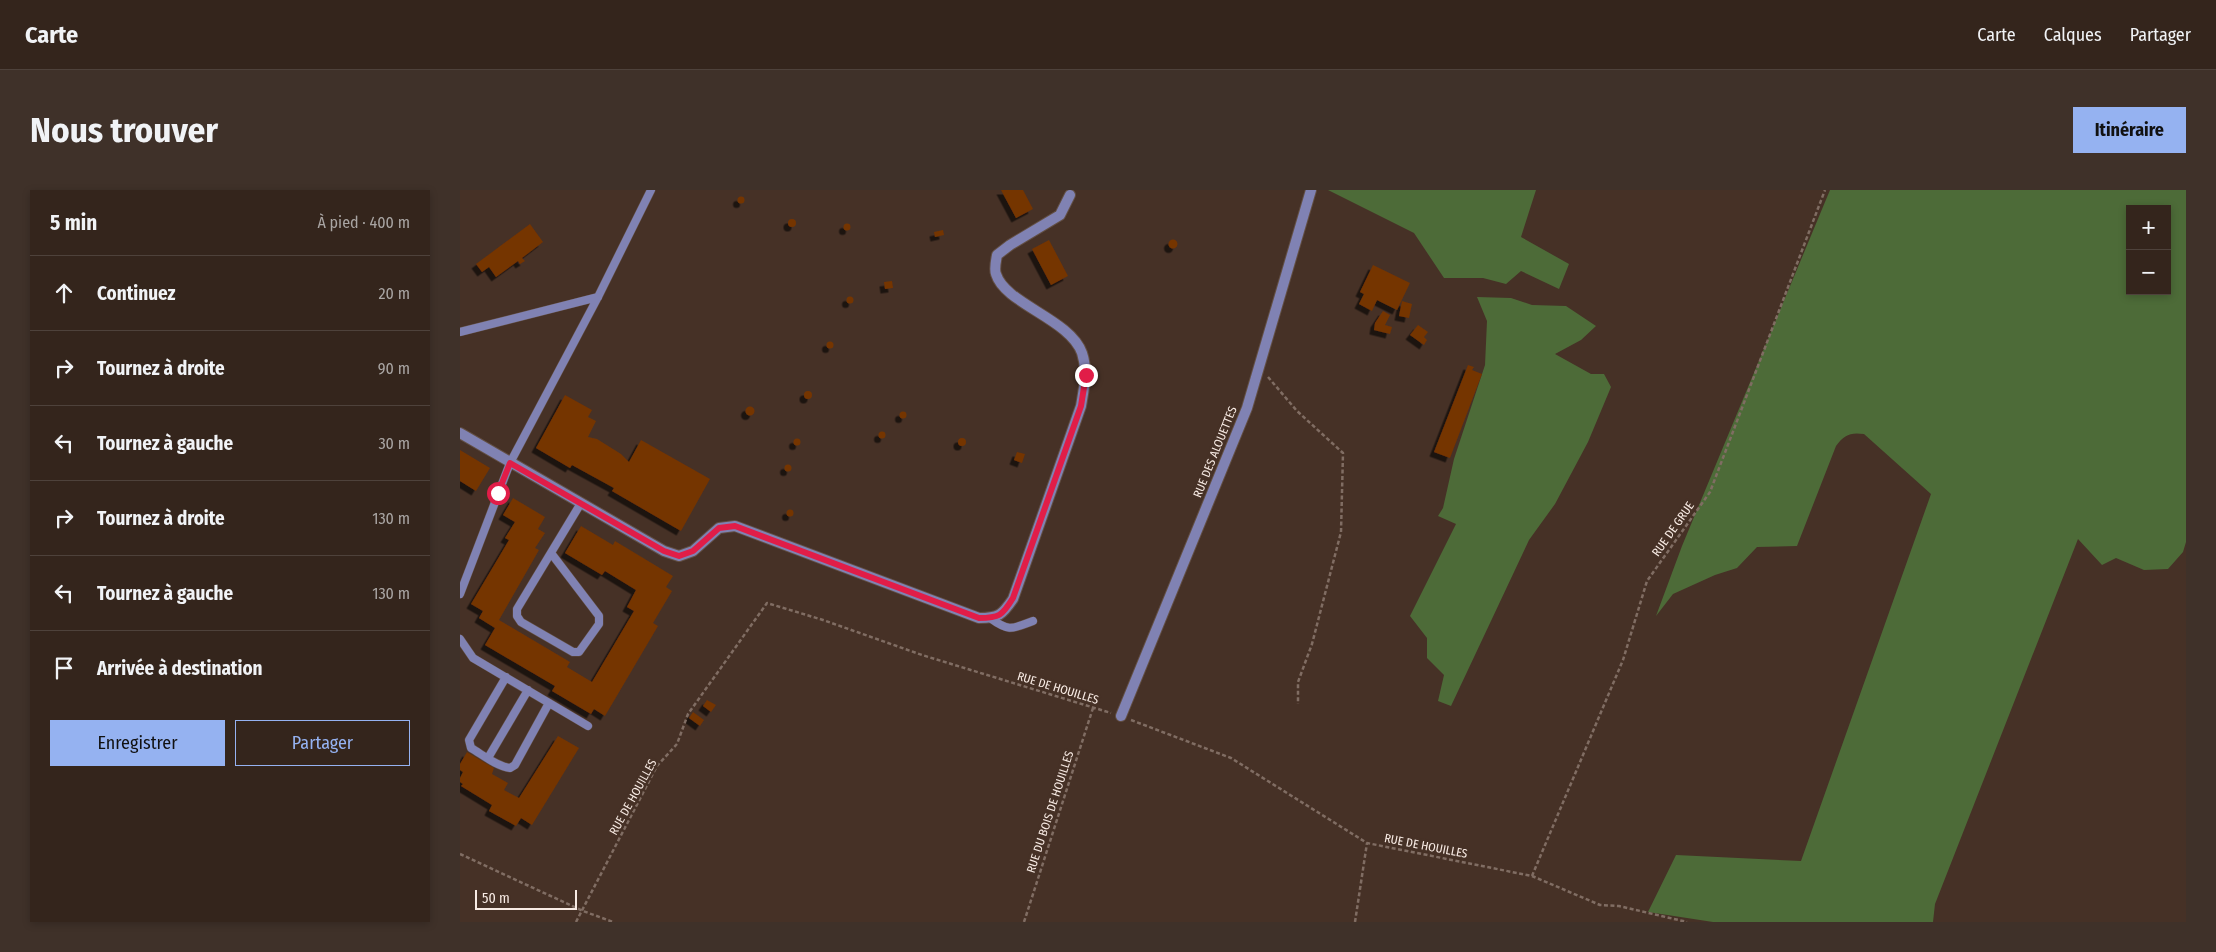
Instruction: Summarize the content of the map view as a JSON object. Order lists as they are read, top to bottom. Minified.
{"streets":{"street":["RUE DES ALOUETTES"],"path":["RUE DE GRUE","RUE DE HOUILLES","RUE DU BOIS DE HOUILLES"]},"crossings":[["RUE DES ALOUETTES","RUE DE HOUILLES"],["RUE DE GRUE","RUE DE HOUILLES"],["RUE DE HOUILLES","RUE DU BOIS DE HOUILLES"]],"scale_bar":"50 m","page":{"header":"Carte","nav":["Carte","Calques","Partager"],"buttons":["Itinéraire",["Enregistrer","Partager"]],"title":"Nous trouver","heading":["5 min","À pied · 400 m"],"map_buttons":["+","−"],"list":[["Continuez","20 m"],["Tournez à droite","90 m"],["Tournez à gauche","30 m"],["Tournez à droite","130 m"],["Tournez à gauche","130 m"],"Arrivée à destination"],"scale":"50 m"}}
